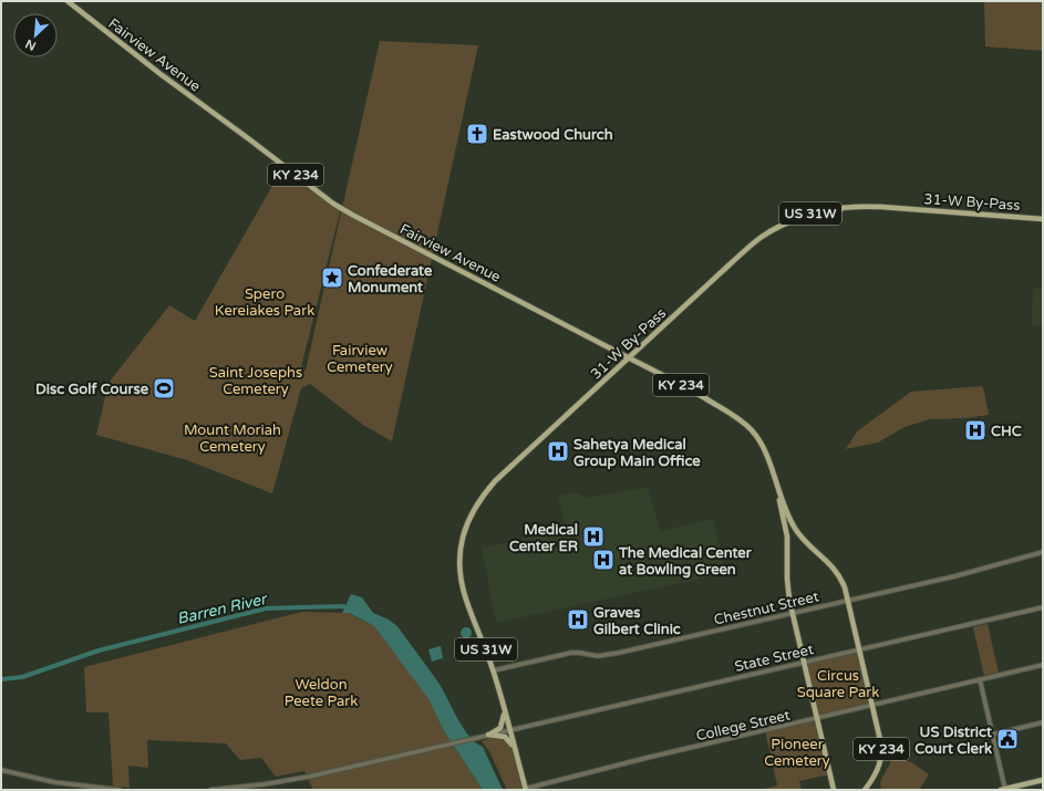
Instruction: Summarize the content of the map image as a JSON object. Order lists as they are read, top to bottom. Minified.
{"streets":{"main road":["Fairview Avenue","KY 234","31-W By-Pass","US 31W"],"street":["Chestnut Street","State Street","College Street"]},"crossings":[["Fairview Avenue","KY 234"],["Fairview Avenue","31-W By-Pass"],["Fairview Avenue","Chestnut Street"],["KY 234","Chestnut Street"],["KY 234","State Street"],["KY 234","College Street"],["31-W By-Pass","US 31W"],["31-W By-Pass","Chestnut Street"],["31-W By-Pass","State Street"],["US 31W","State Street"],["US 31W","College Street"]],"water":["Barren River"],"parks":["Spero Kereiakes Park","Fairview Cemetery","Saint Josephs Cemetery","Mount Moriah Cemetery","Circus Square Park","Weldon Peete Park","Pioneer Cemetery"],"places":{"church":["Eastwood Church"],"place":["Confederate Monument"],"sports":["Disc Golf Course"],"hospital":["CHC","Sahetya Medical Group Main Office","Medical Center ER","The Medical Center at Bowling Green","Graves Gilbert Clinic"],"public building":["US District Court Clerk"]},"north":"bottom left"}
